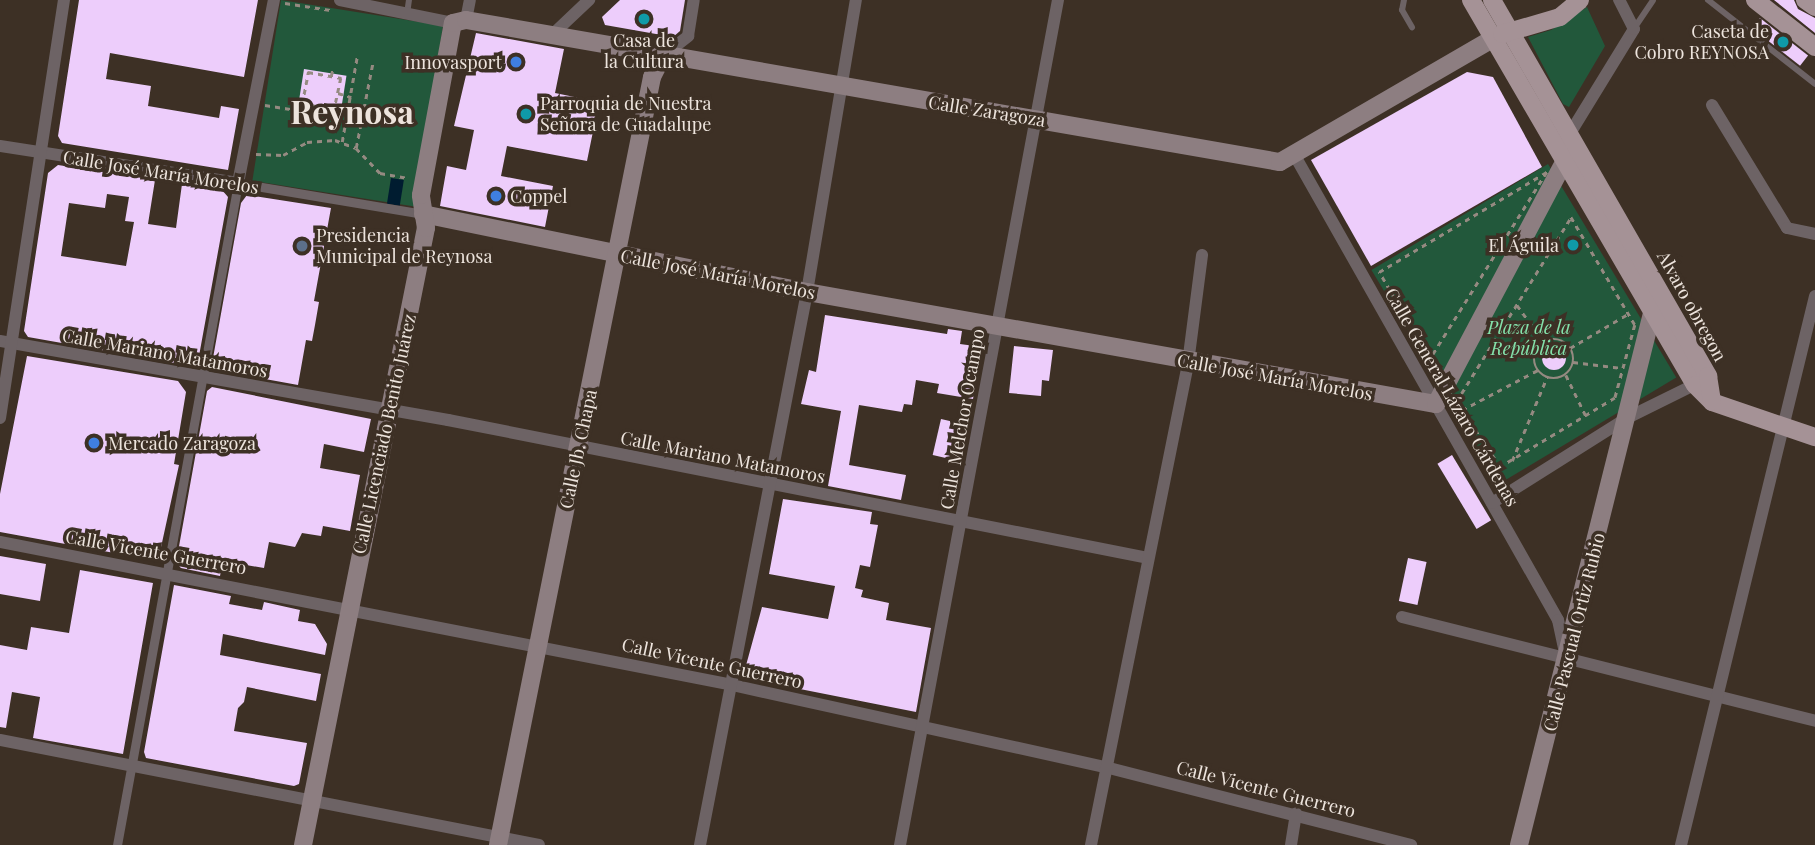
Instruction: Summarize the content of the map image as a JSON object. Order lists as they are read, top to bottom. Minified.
{"streets":{"main road":["Calle Zaragoza","Calle José María Morelos","Alvaro obregon","Calle Licenciado Benito Juárez","Calle Jb. Chapa","Calle Pascual Ortiz Rubio"],"street":["Calle Mariano Matamoros","Calle General Lázaro Cárdenas","Calle Melchor Ocampo","Calle Vicente Guerrero"]},"crossings":[["Calle Zaragoza","Alvaro obregon"],["Calle Zaragoza","Calle General Lázaro Cárdenas"],["Calle Zaragoza","Calle Melchor Ocampo"],["Calle Zaragoza","Calle Licenciado Benito Juárez"],["Calle Zaragoza","Calle Jb. Chapa"],["Calle José María Morelos","Calle General Lázaro Cárdenas"],["Calle José María Morelos","Calle Melchor Ocampo"],["Calle José María Morelos","Calle Licenciado Benito Juárez"],["Calle José María Morelos","Calle Jb. Chapa"],["Alvaro obregon","Calle Pascual Ortiz Rubio"],["Calle Mariano Matamoros","Calle Melchor Ocampo"],["Calle Mariano Matamoros","Calle Licenciado Benito Juárez"],["Calle Mariano Matamoros","Calle Jb. Chapa"],["Calle General Lázaro Cárdenas","Calle Pascual Ortiz Rubio"],["Calle Melchor Ocampo","Calle Vicente Guerrero"],["Calle Licenciado Benito Juárez","Calle Vicente Guerrero"],["Calle Jb. Chapa","Calle Vicente Guerrero"]],"districts":["Reynosa"],"parks":["Plaza de la República"],"places":["Casa de la Cultura","Caseta de Cobro REYNOSA","Innovasport","Parroquia de Nuestra Señora de Guadalupe","Coppel","El Águila","Presidencia Municipal de Reynosa","Mercado Zaragoza"]}
